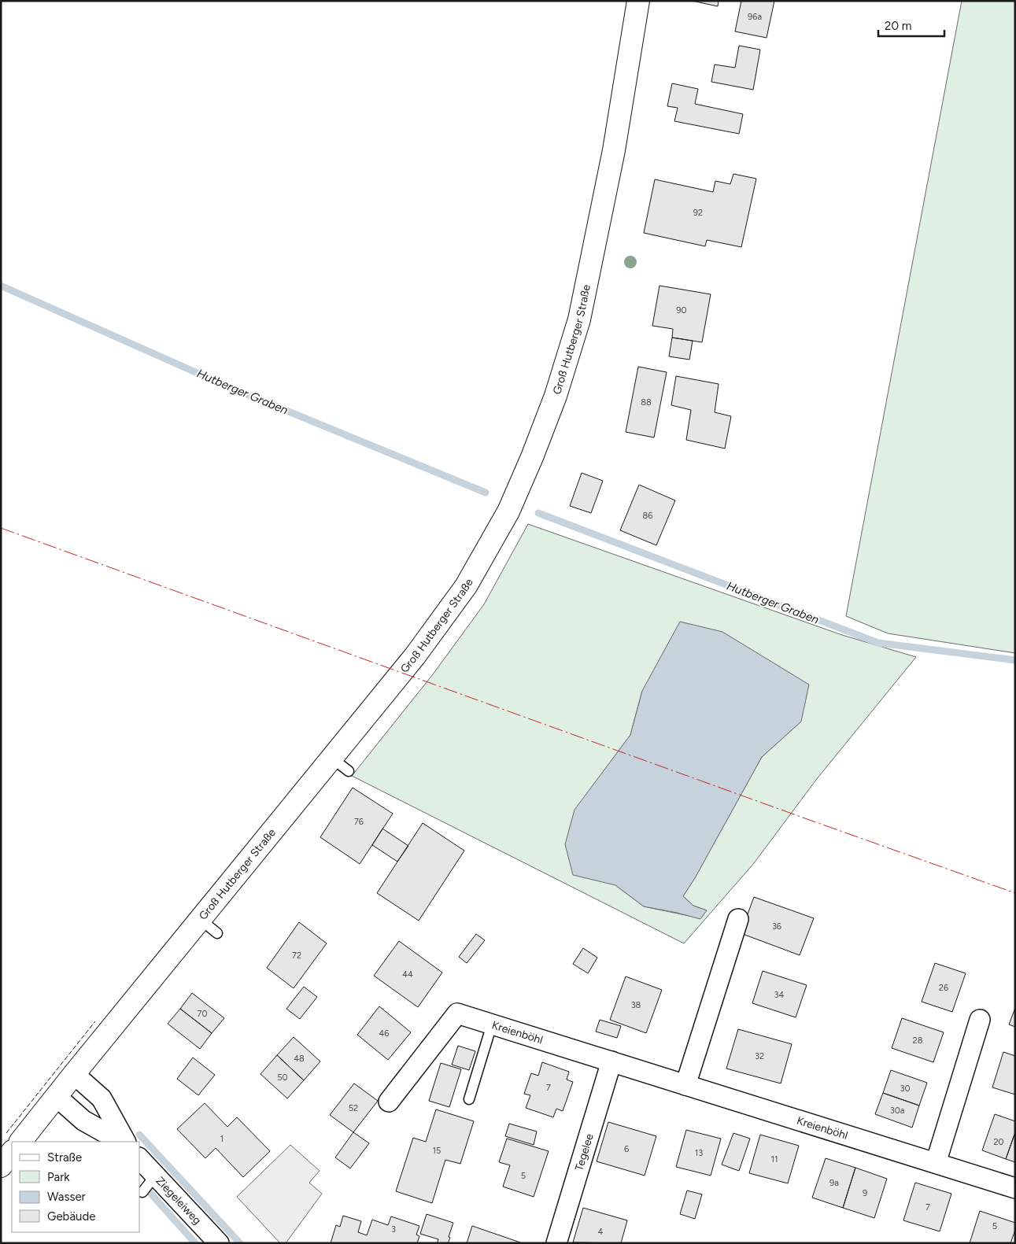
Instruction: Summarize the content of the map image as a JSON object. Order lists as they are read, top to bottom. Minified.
{"streets":{"main road":["Groß Hutberger Straße"],"street":["Kreienböhl","Tegelee","Ziegeleiweg"]},"crossings":[["Kreienböhl","Tegelee"]],"water":["Hutberger Graben"],"house_numbers":["96a","92","90","88","86","76","36","72","44","26","34","38","70","46","28","32","48","50","7","30","52","30a","1","20","6","15","13","11","5","9a","9","7","5","3","4"],"legend":["Straße","Park","Wasser","Gebäude"],"scale_bar":"20 m"}
